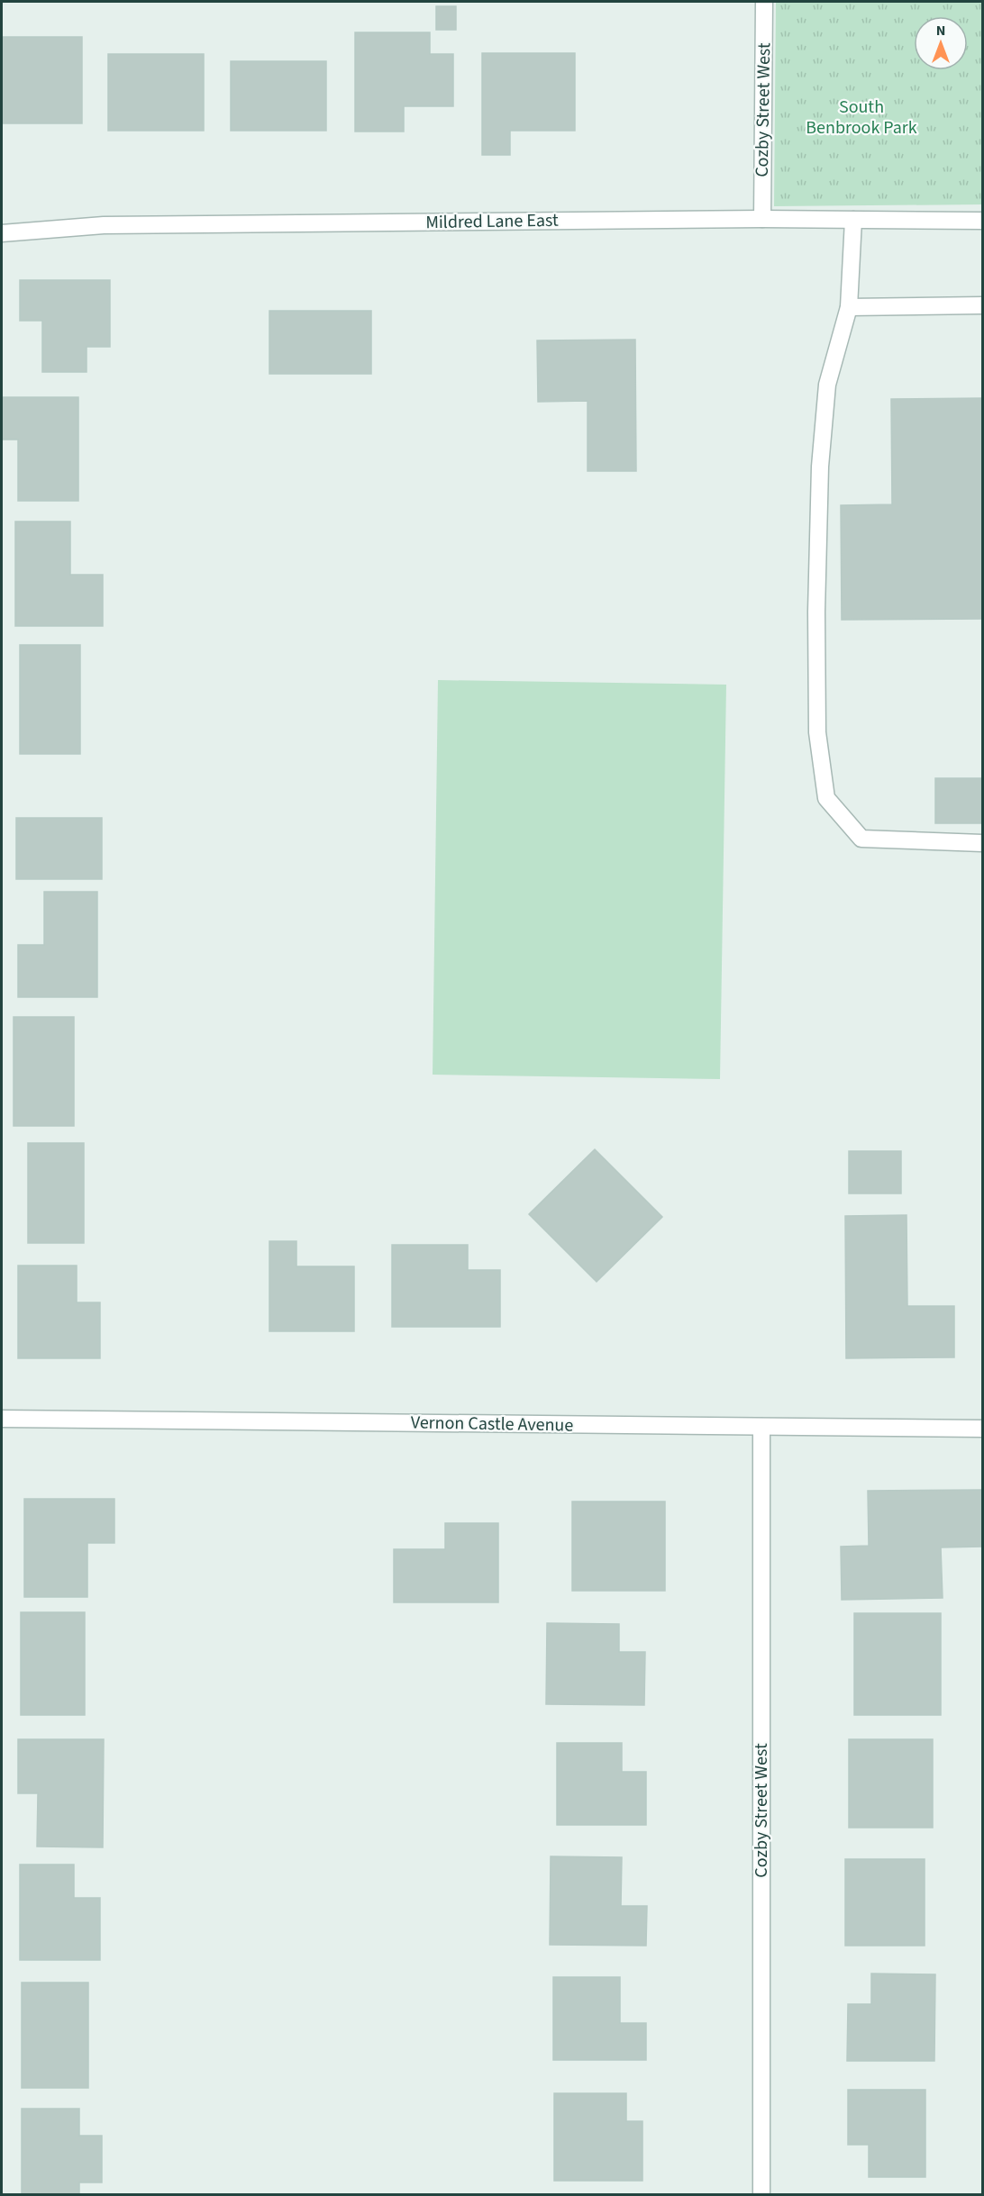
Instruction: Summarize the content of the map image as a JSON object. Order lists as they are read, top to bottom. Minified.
{"streets":{"street":["Cozby Street West","Mildred Lane East","Vernon Castle Avenue"]},"crossings":[["Cozby Street West","Mildred Lane East"],["Cozby Street West","Vernon Castle Avenue"]],"parks":["South Benbrook Park"],"north":"top"}
